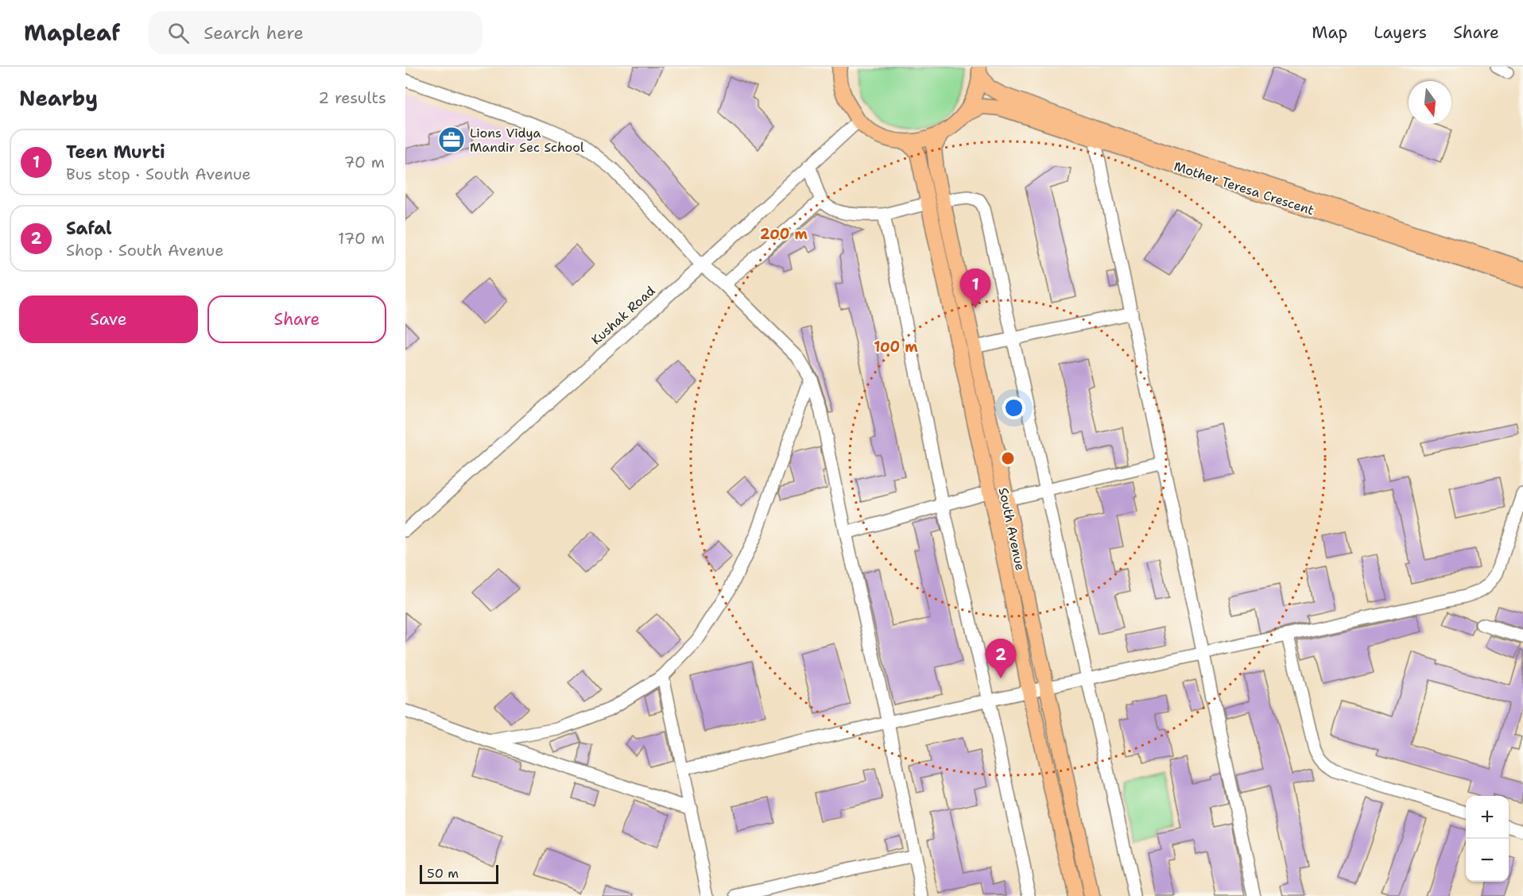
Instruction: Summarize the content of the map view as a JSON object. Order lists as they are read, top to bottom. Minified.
{"streets":{"main road":["Mother Teresa Crescent","South Avenue"],"street":["Kushak Road"]},"places":{"office":["Lions Vidya Mandir Sec School"]},"scale_bar":"50 m","north":"bottom","page":{"header":"Mapleaf","search":"Search here","nav":["Map","Layers","Share"],"heading":["Nearby","2 results"],"list":[{"mark":"1","name":"Teen Murti","note":"Bus stop · South Avenue","value":"70 m"},{"mark":"2","name":"Safal","note":"Shop · South Avenue","value":"170 m"}],"pins":["1","2"],"buttons":["Save","Share"],"map_buttons":["+","−"],"scale":"50 m"},"rings":["200 m","100 m"]}
